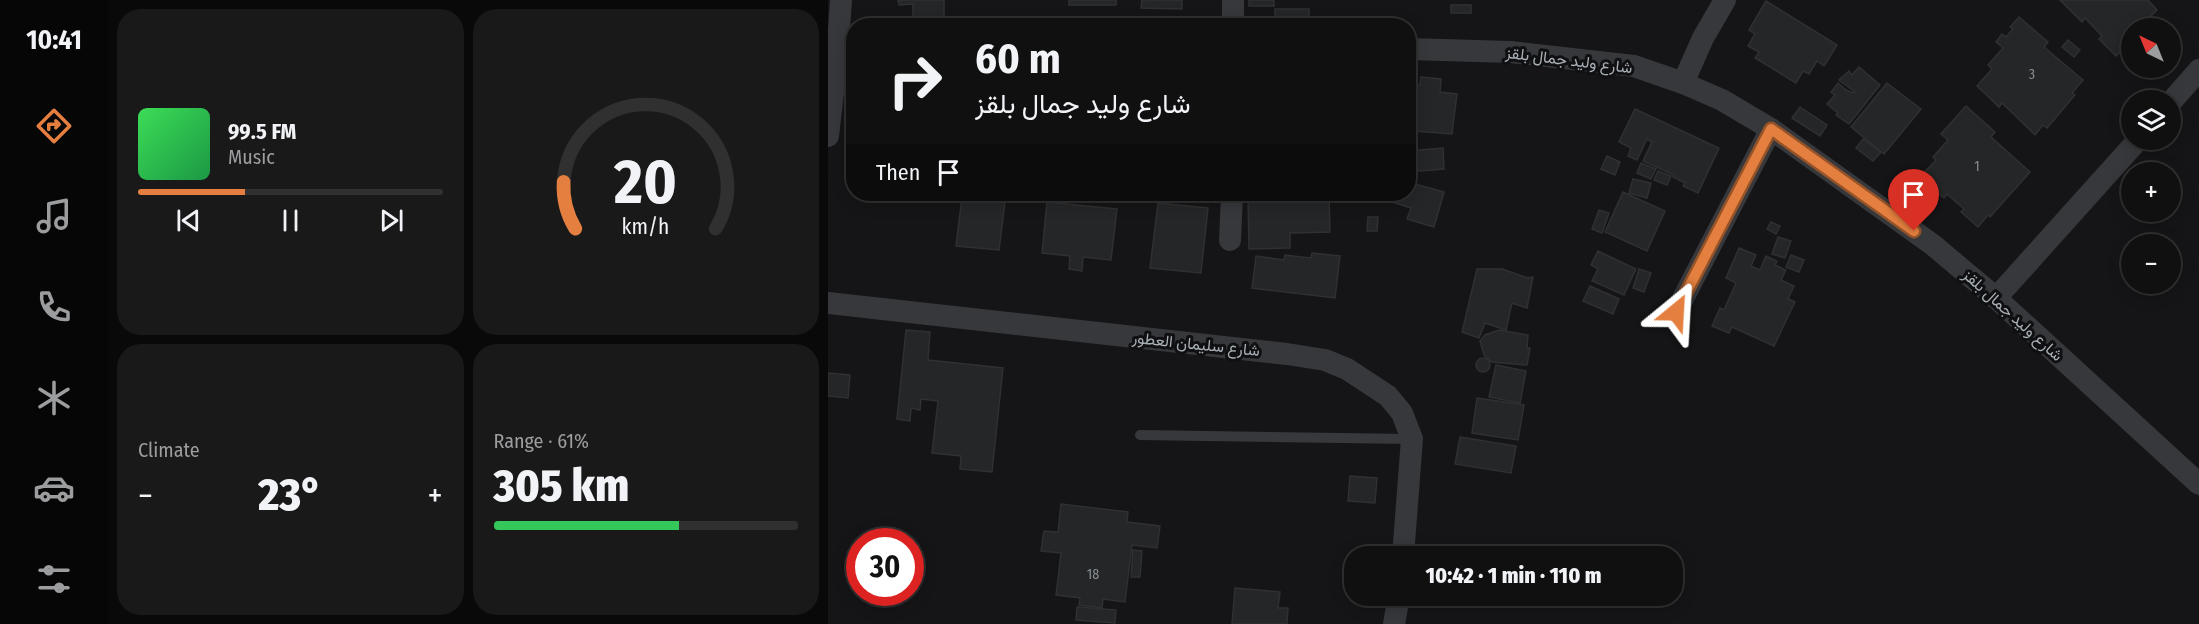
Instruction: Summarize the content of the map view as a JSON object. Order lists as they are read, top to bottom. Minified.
{"streets":{"street":["شارع وليد جمال بلقز","شارع سليمان العطور"]},"house_numbers":["3","1","18"],"north":"top left","page":{"tabs":"10:41","map_buttons":["+","−"],"turn":["60 m","شارع وليد جمال بلقز"],"song":["99.5 FM","Music"],"then":"Then","tile":["Climate",["Range · 61%","305 km"]],"heat":["−","23°","+"],"limit":"30","trip":"10:42 · 1 min · 110 m","gauge":["20","km/h"]}}
